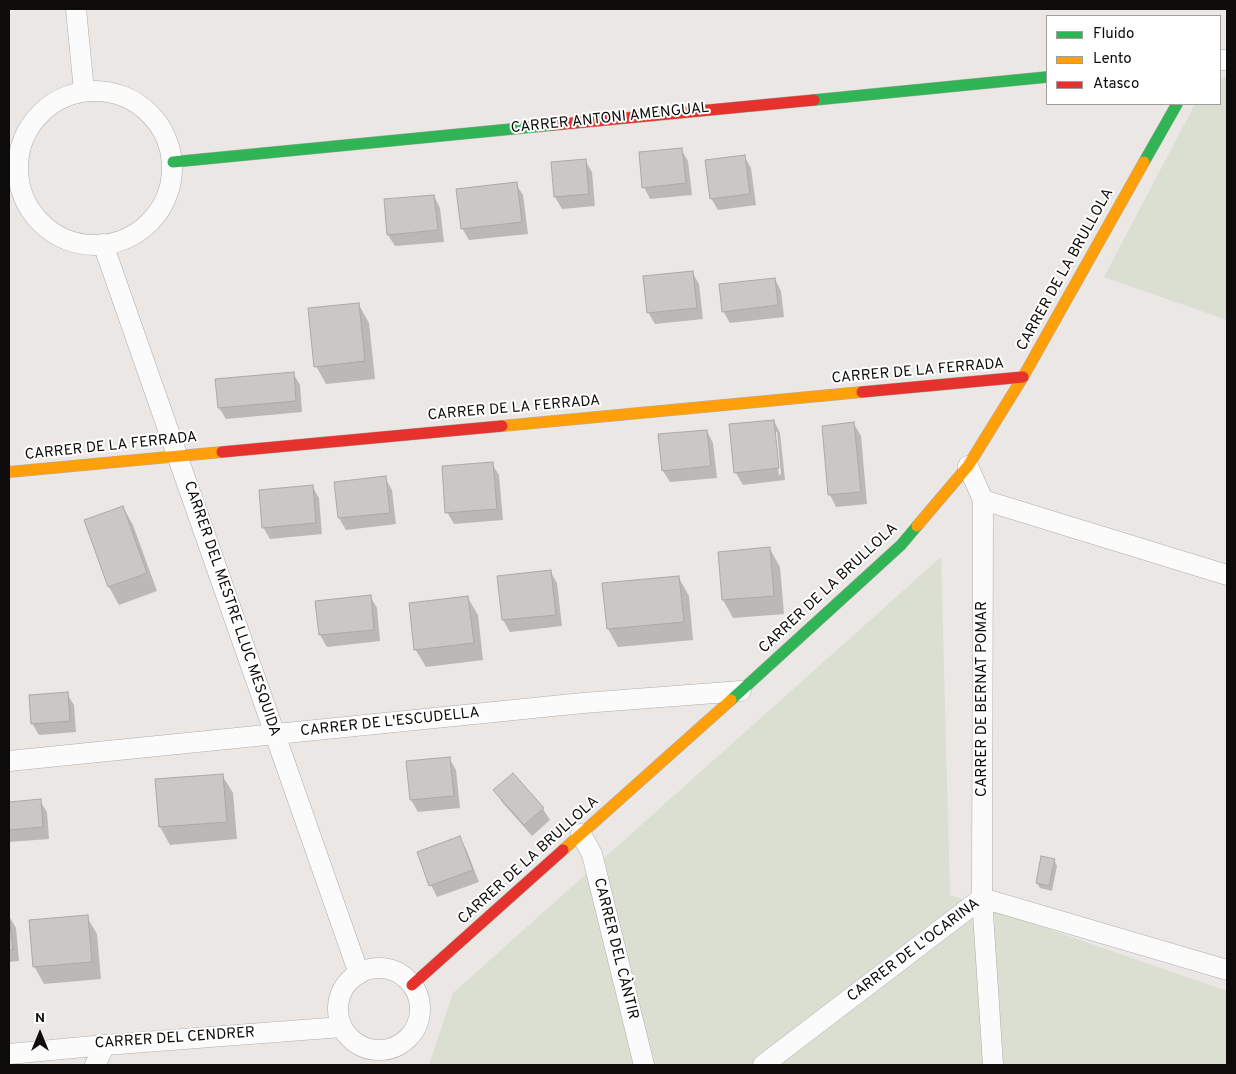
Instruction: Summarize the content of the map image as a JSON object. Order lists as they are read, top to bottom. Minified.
{"streets":{"street":["CARRER ANTONI AMENGUAL","CARRER DE LA BRULLOLA","CARRER DE LA FERRADA","CARRER DEL MESTRE LLUC MESQUIDA","CARRER DE BERNAT POMAR","CARRER DE L'ESCUDELLA","CARRER DEL CÀNTIR","CARRER DE L'OCARINA","CARRER DEL CENDRER"]},"crossings":[["CARRER ANTONI AMENGUAL","CARRER DEL MESTRE LLUC MESQUIDA"],["CARRER DE LA BRULLOLA","CARRER DE LA FERRADA"],["CARRER DE LA BRULLOLA","CARRER DEL MESTRE LLUC MESQUIDA"],["CARRER DE LA BRULLOLA","CARRER DE L'ESCUDELLA"],["CARRER DE LA BRULLOLA","CARRER DEL CÀNTIR"],["CARRER DE LA BRULLOLA","CARRER DEL CENDRER"],["CARRER DE LA FERRADA","CARRER DEL MESTRE LLUC MESQUIDA"],["CARRER DEL MESTRE LLUC MESQUIDA","CARRER DE L'ESCUDELLA"],["CARRER DEL MESTRE LLUC MESQUIDA","CARRER DEL CENDRER"],["CARRER DE BERNAT POMAR","CARRER DE L'OCARINA"]],"legend":["Fluido","Lento","Atasco"],"north":"top"}
